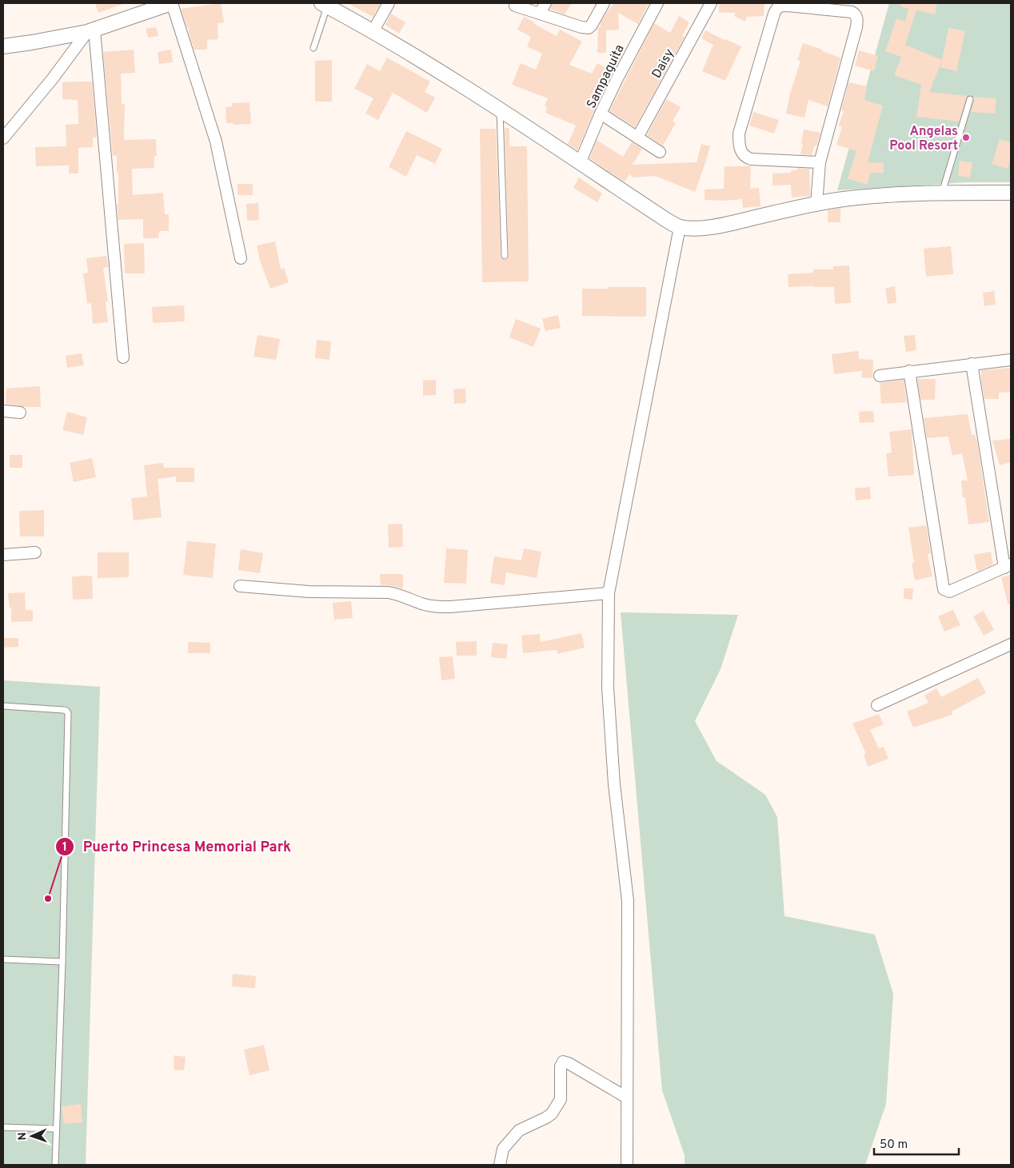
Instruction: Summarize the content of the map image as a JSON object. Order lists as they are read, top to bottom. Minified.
{"streets":{"street":["Daisy","Sampaguita"]},"places":["Angelas Pool Resort","Puerto Princesa Memorial Park"],"scale_bar":"50 m","north":"left"}
